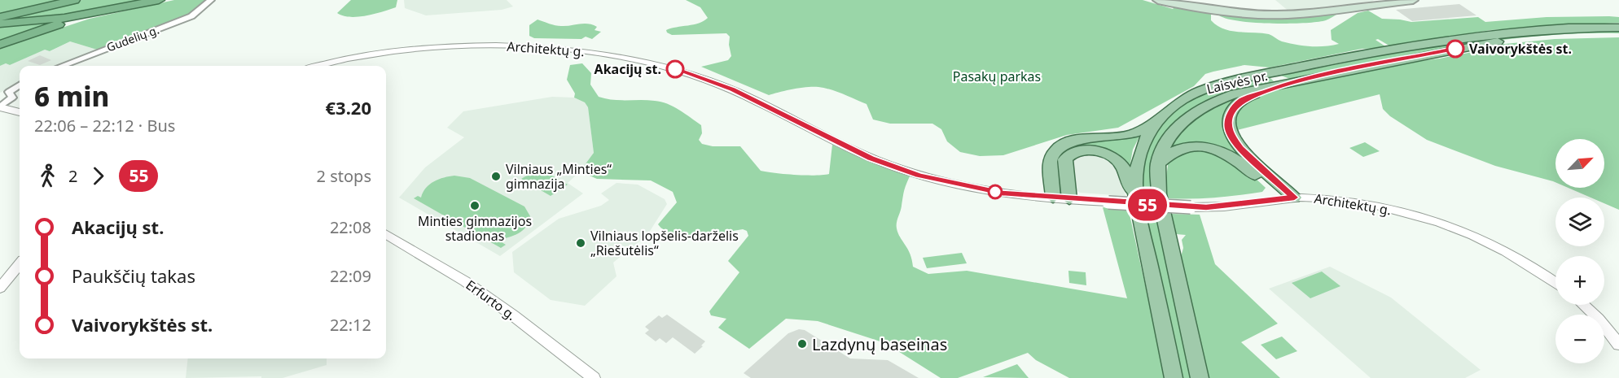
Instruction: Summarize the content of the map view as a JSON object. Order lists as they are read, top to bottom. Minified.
{"streets":{"main road":["Laisvės pr."],"street":["Gudelių g.","Architektų g.","Erfurto g."]},"parks":["Pasakų parkas"],"places":["Vaivorykštės st.","Akacijų st.","Vilniaus „Minties“ gimnazija","Minties gimnazijos stadionas","Vilniaus lopšelis-darželis „Riešutėlis“","Lazdynų baseinas"],"lines":["bus line 55"],"north":"top right","page":{"on_map":"55","heading":["6 min","22:06 – 22:12 · Bus","€3.20"],"map_buttons":["+","−"],"legs":["2","55","2 stops"],"list":[{"name":"Akacijų st.","value":"22:08"},{"name":"Paukščių takas","value":"22:09"},{"name":"Vaivorykštės st.","value":"22:12"}]}}
